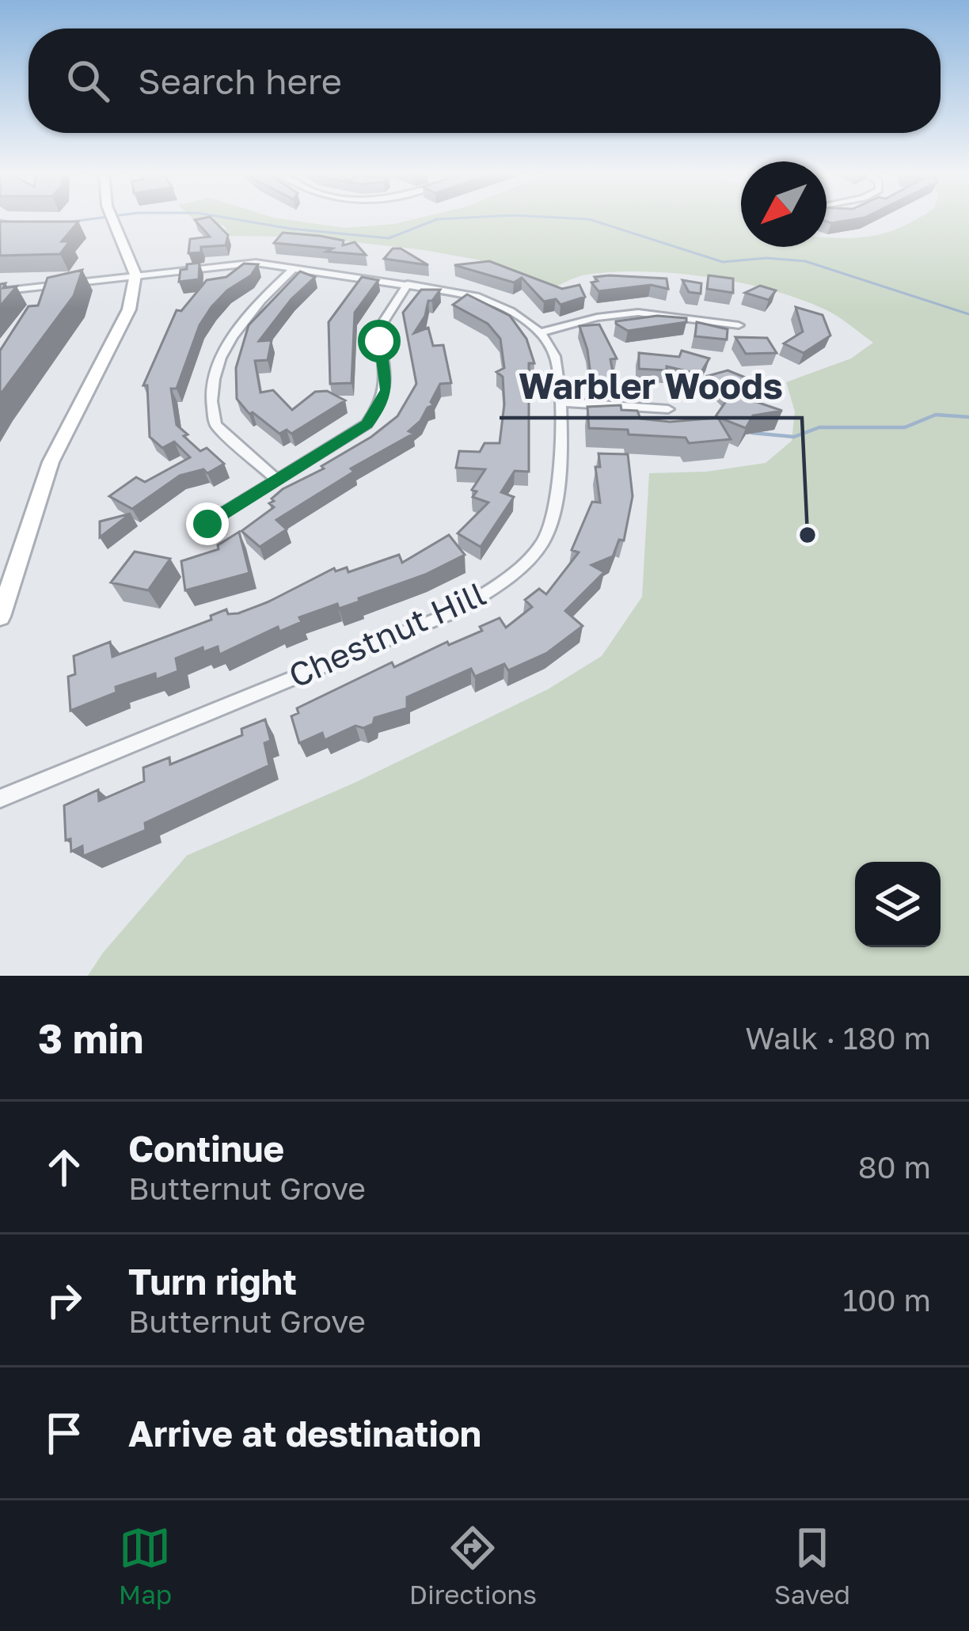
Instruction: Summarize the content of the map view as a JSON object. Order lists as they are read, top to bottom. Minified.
{"streets":{"street":["Chestnut Hill"]},"places":["Warbler Woods"],"north":"bottom left","page":{"search":"Search here","heading":["3 min","Walk · 180 m"],"list":[["Continue","Butternut Grove","80 m"],["Turn right","Butternut Grove","100 m"],"Arrive at destination"],"nav":["Map","Directions","Saved"]}}
